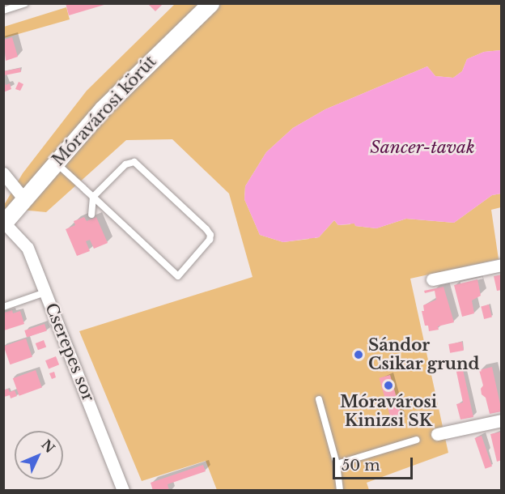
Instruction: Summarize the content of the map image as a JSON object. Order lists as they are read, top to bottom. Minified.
{"streets":{"main road":["Móravárosi körút"],"street":["Cserepes sor"]},"crossings":[["Móravárosi körút","Cserepes sor"]],"water":["Sancer-tavak"],"places":["Sándor Csikar grund","Móravárosi Kinizsi SK"],"scale_bar":"50 m","north":"top right"}
